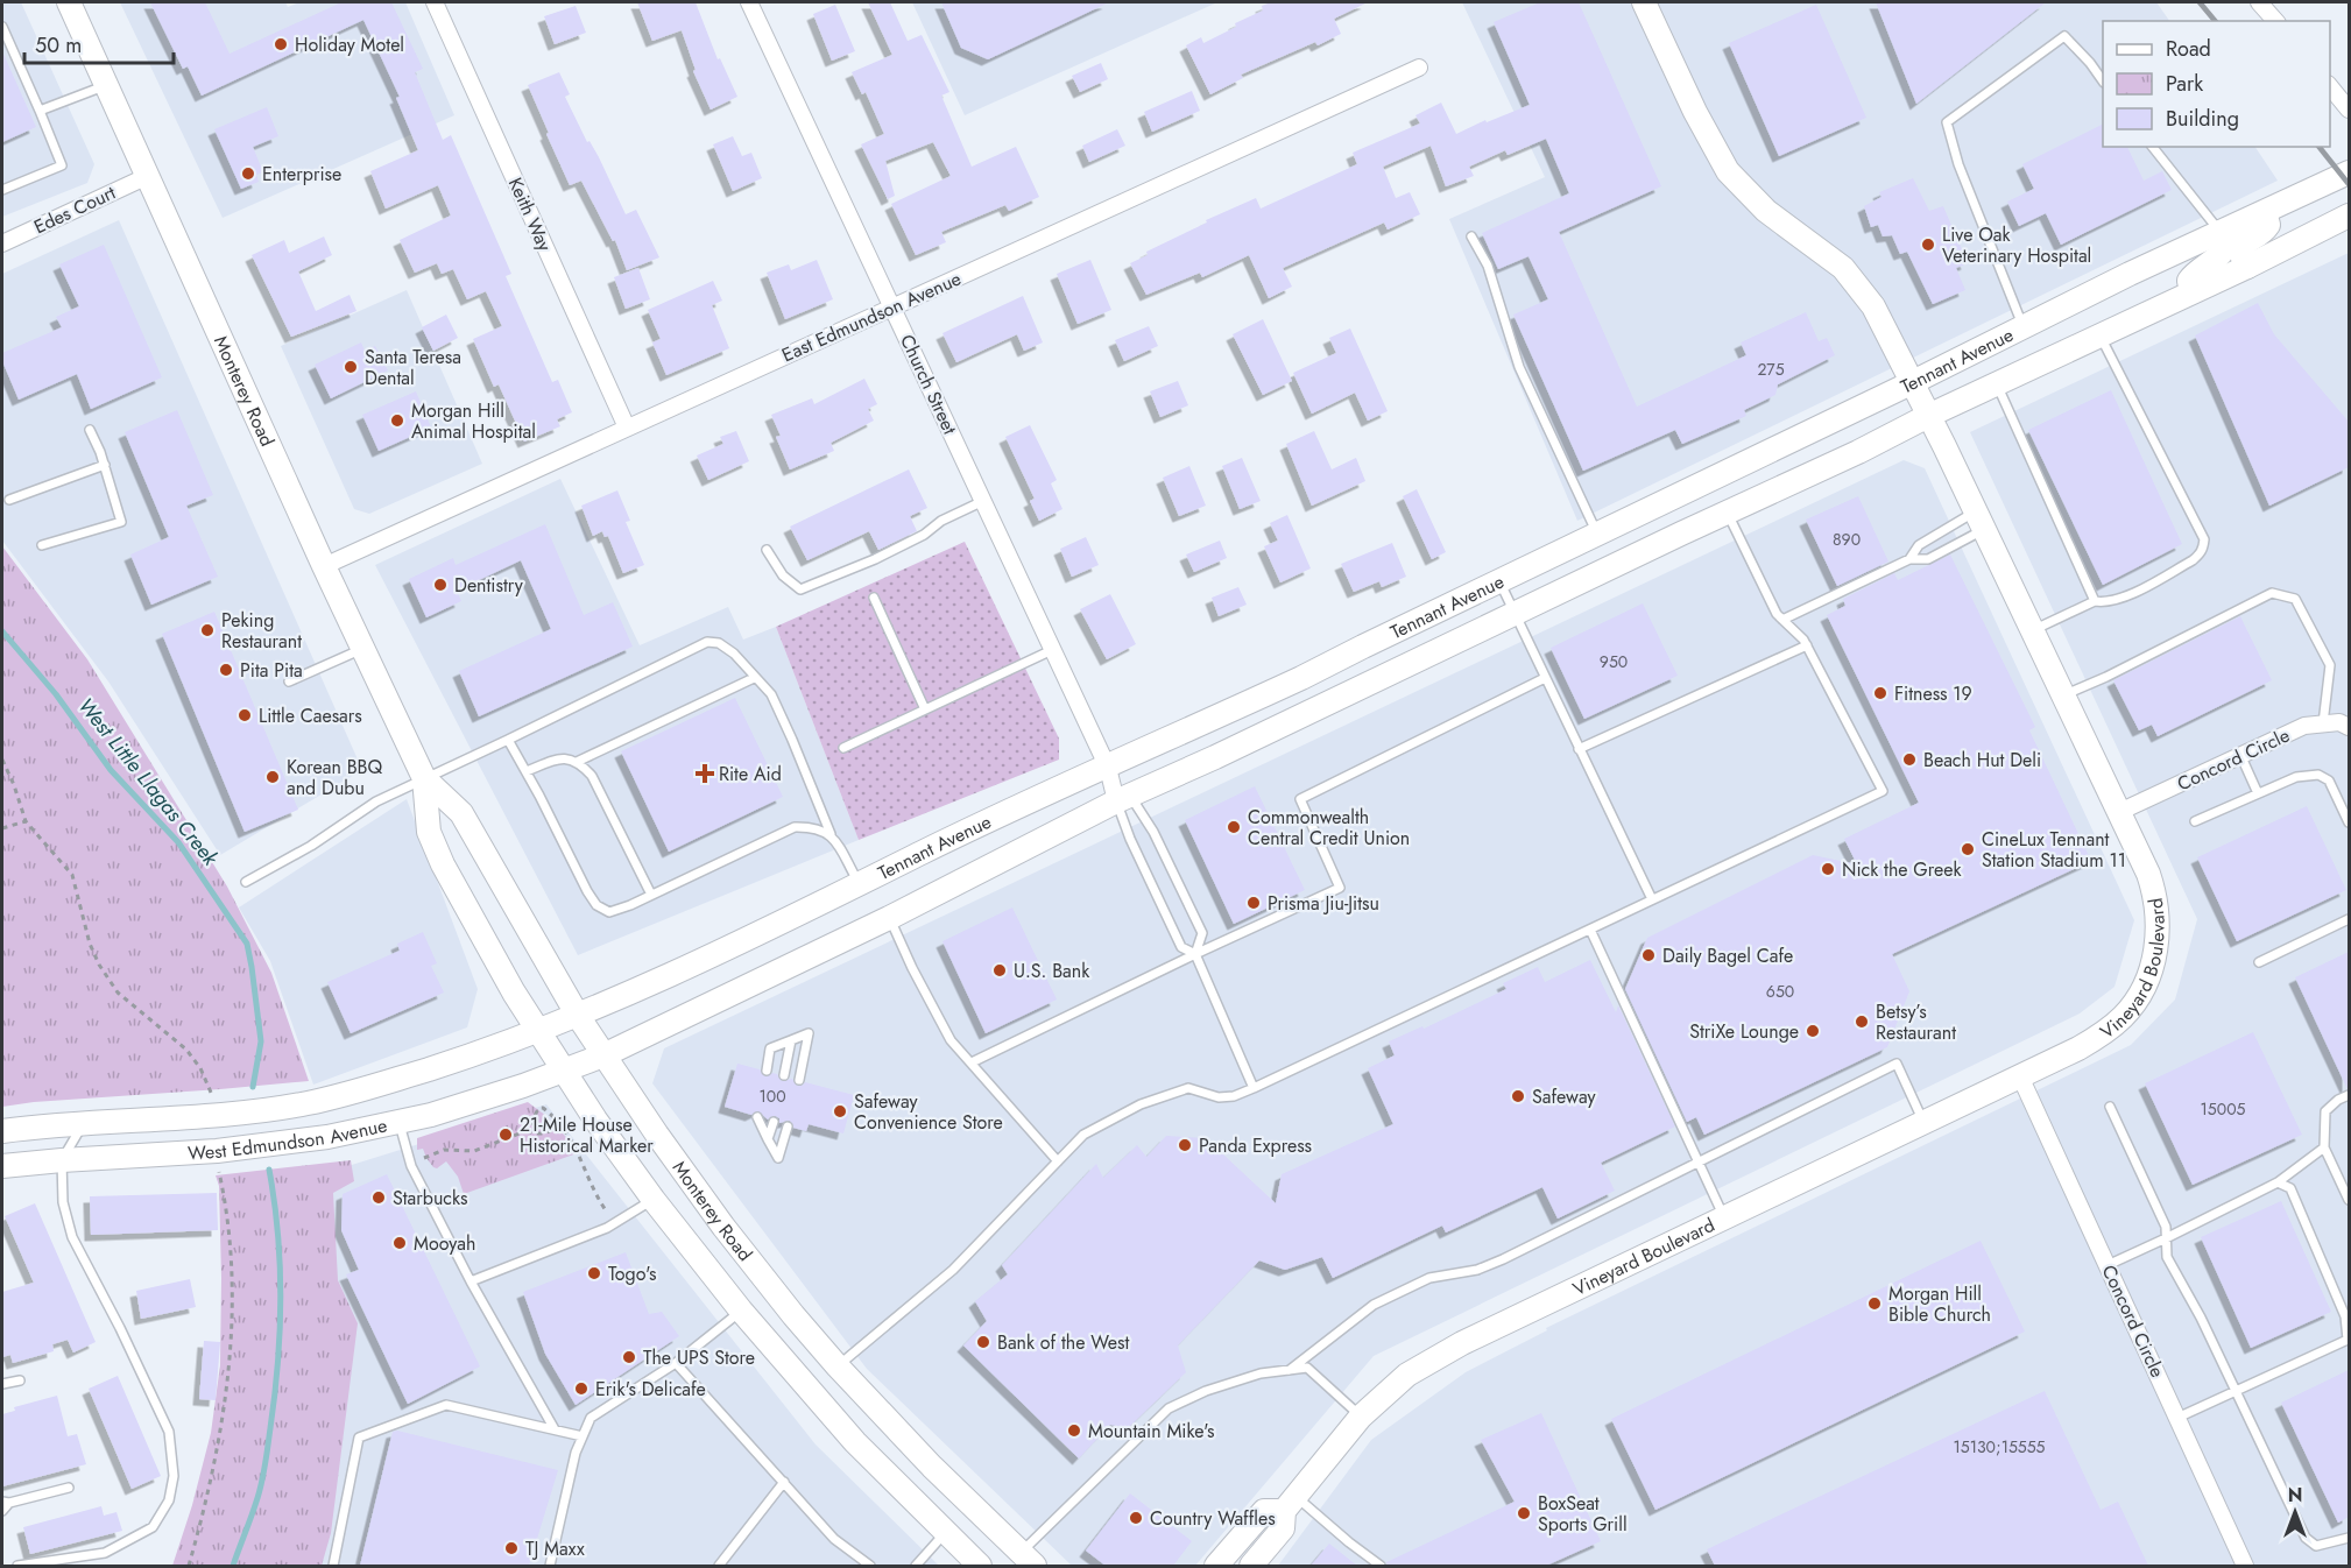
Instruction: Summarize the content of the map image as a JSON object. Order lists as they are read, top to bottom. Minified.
{"streets":{"main road":["Tennant Avenue","Monterey Road","Vineyard Boulevard","West Edmundson Avenue"],"street":["Edes Court","Keith Way","East Edmundson Avenue","Church Street","Concord Circle"]},"crossings":[["Edes Court","Monterey Road"],["Keith Way","East Edmundson Avenue"],["East Edmundson Avenue","Church Street"],["East Edmundson Avenue","Monterey Road"],["Tennant Avenue","Church Street"],["Tennant Avenue","Monterey Road"],["Tennant Avenue","Vineyard Boulevard"],["Tennant Avenue","West Edmundson Avenue"],["Monterey Road","West Edmundson Avenue"],["Concord Circle","Vineyard Boulevard"]],"water":["West Little Llagas Creek"],"places":{"other":["Holiday Motel","Enterprise","Live Oak Veterinary Hospital","Santa Teresa Dental","Morgan Hill Animal Hospital","Dentistry","Peking Restaurant","Pita Pita","Fitness 19","Little Caesars","Beach Hut Deli","Korean BBQ and Dubu","Commonwealth Central Credit Union","CineLux Tennant Station Stadium 11","Nick the Greek","Prisma Jiu-Jitsu","Daily Bagel Cafe","U.S. Bank","Betsy’s Restaurant","StriXe Lounge","Safeway","Safeway Convenience Store","21-Mile House Historical Marker","Panda Express","Starbucks","Mooyah","Togo's","Morgan Hill Bible Church","Bank of the West","The UPS Store","Erik's Delicafe","Mountain Mike's","BoxSeat Sports Grill","Country Waffles","TJ Maxx"],"health":["Rite Aid"]},"house_numbers":["275","890","950","650","100","15005","15130;15555"],"legend":["Road","Park","Building"],"scale_bar":"50 m","north":"top"}
